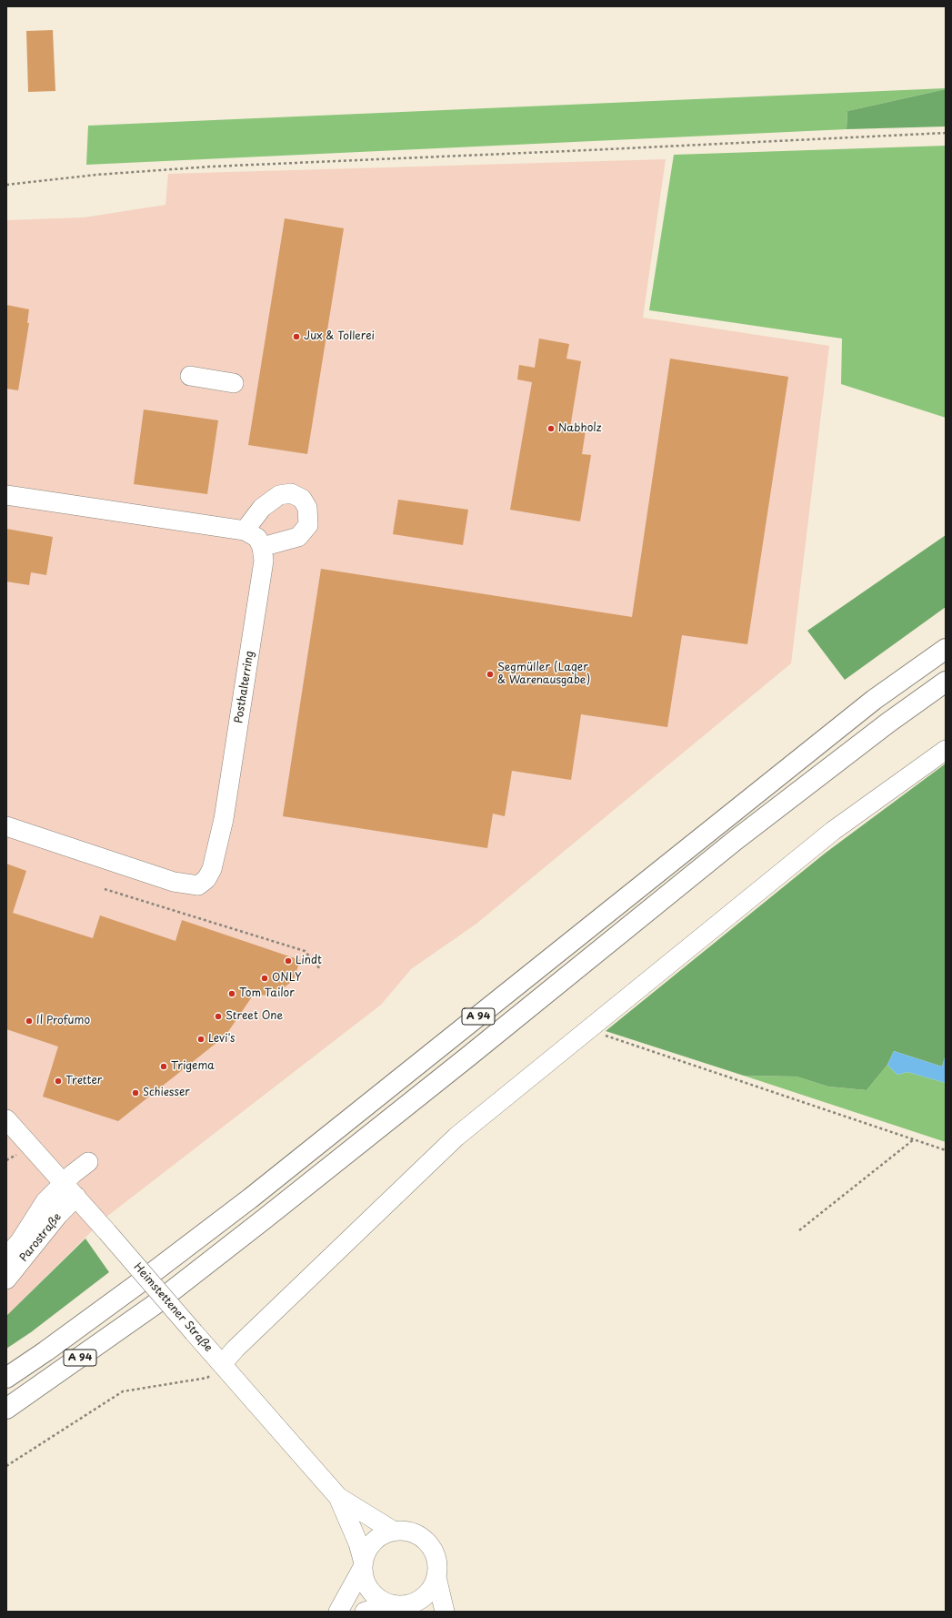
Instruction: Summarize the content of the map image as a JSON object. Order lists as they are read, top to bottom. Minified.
{"streets":{"highway":["A 94"],"street":["Posthalterring","Parostraße","Heimstettener Straße"]},"crossings":[["Parostraße","Heimstettener Straße"]],"places":["Jux & Tollerei","Nabholz","Segmüller (Lager & Warenausgabe)","Lindt","ONLY","Tom Tailor","Street One","Il Profumo","Levi's","Trigema","Tretter","Schiesser"]}
